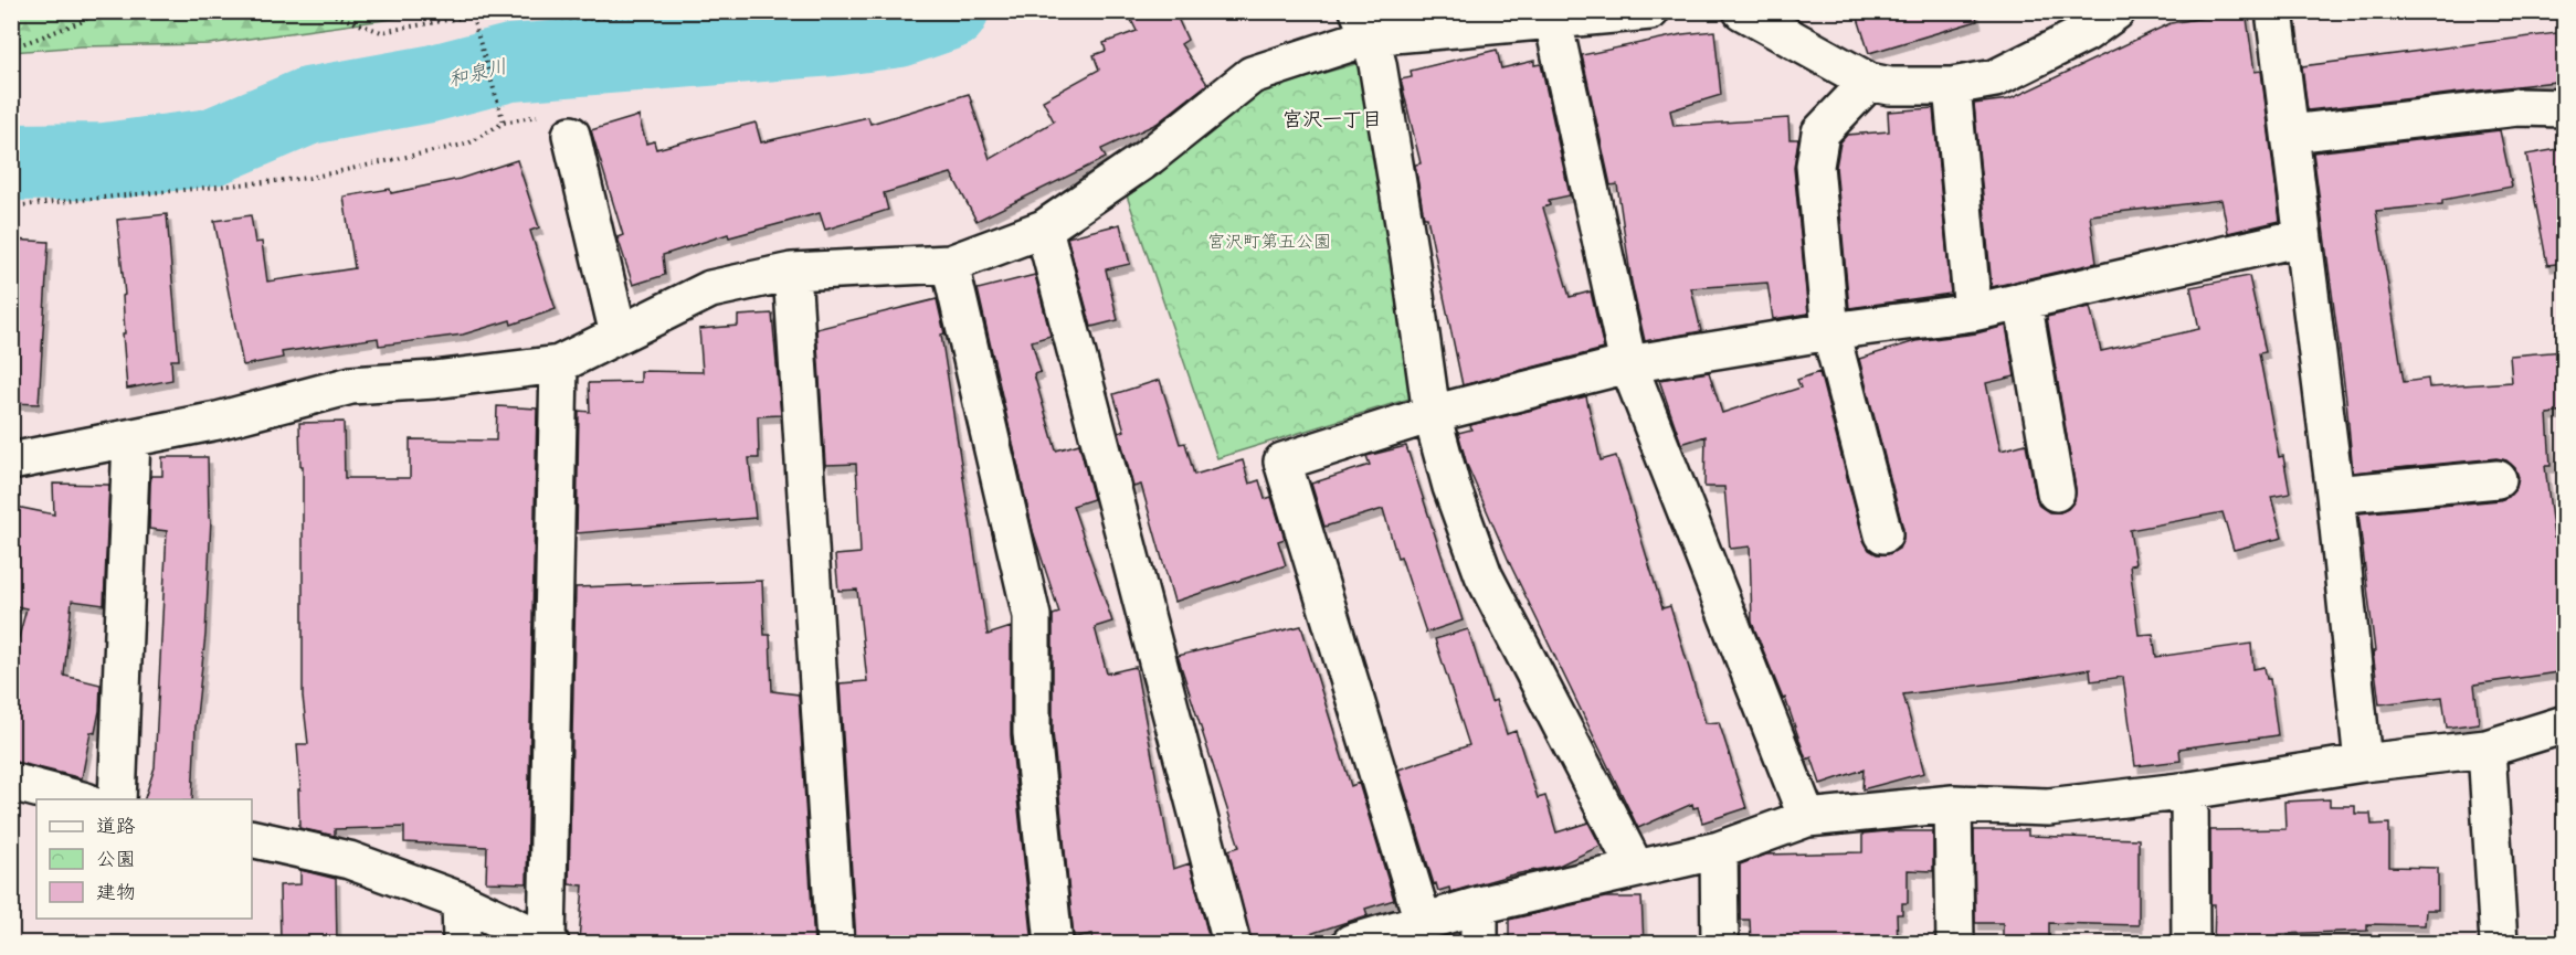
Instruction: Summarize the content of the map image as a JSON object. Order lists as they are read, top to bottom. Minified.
{"districts":["宮沢一丁目"],"water":["和泉川"],"parks":["宮沢町第五公園"],"legend":["道路","公園","建物"]}
